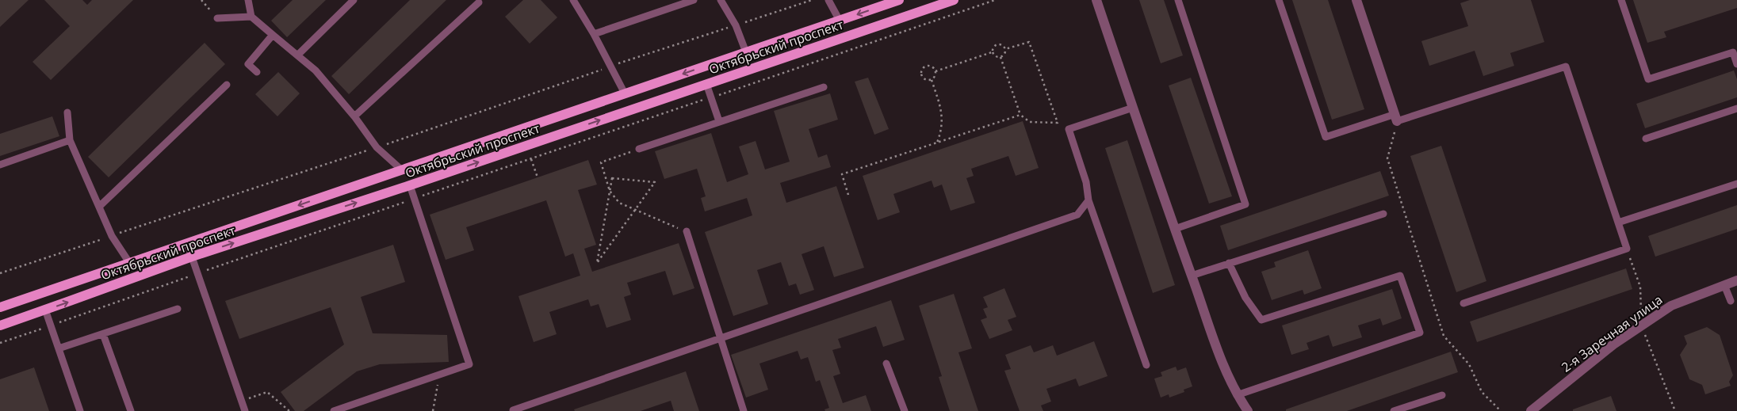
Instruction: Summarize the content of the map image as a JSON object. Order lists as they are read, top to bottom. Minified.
{"streets":{"main road":["Октябрьский проспект"],"street":["2-я Заречная улица"]}}
